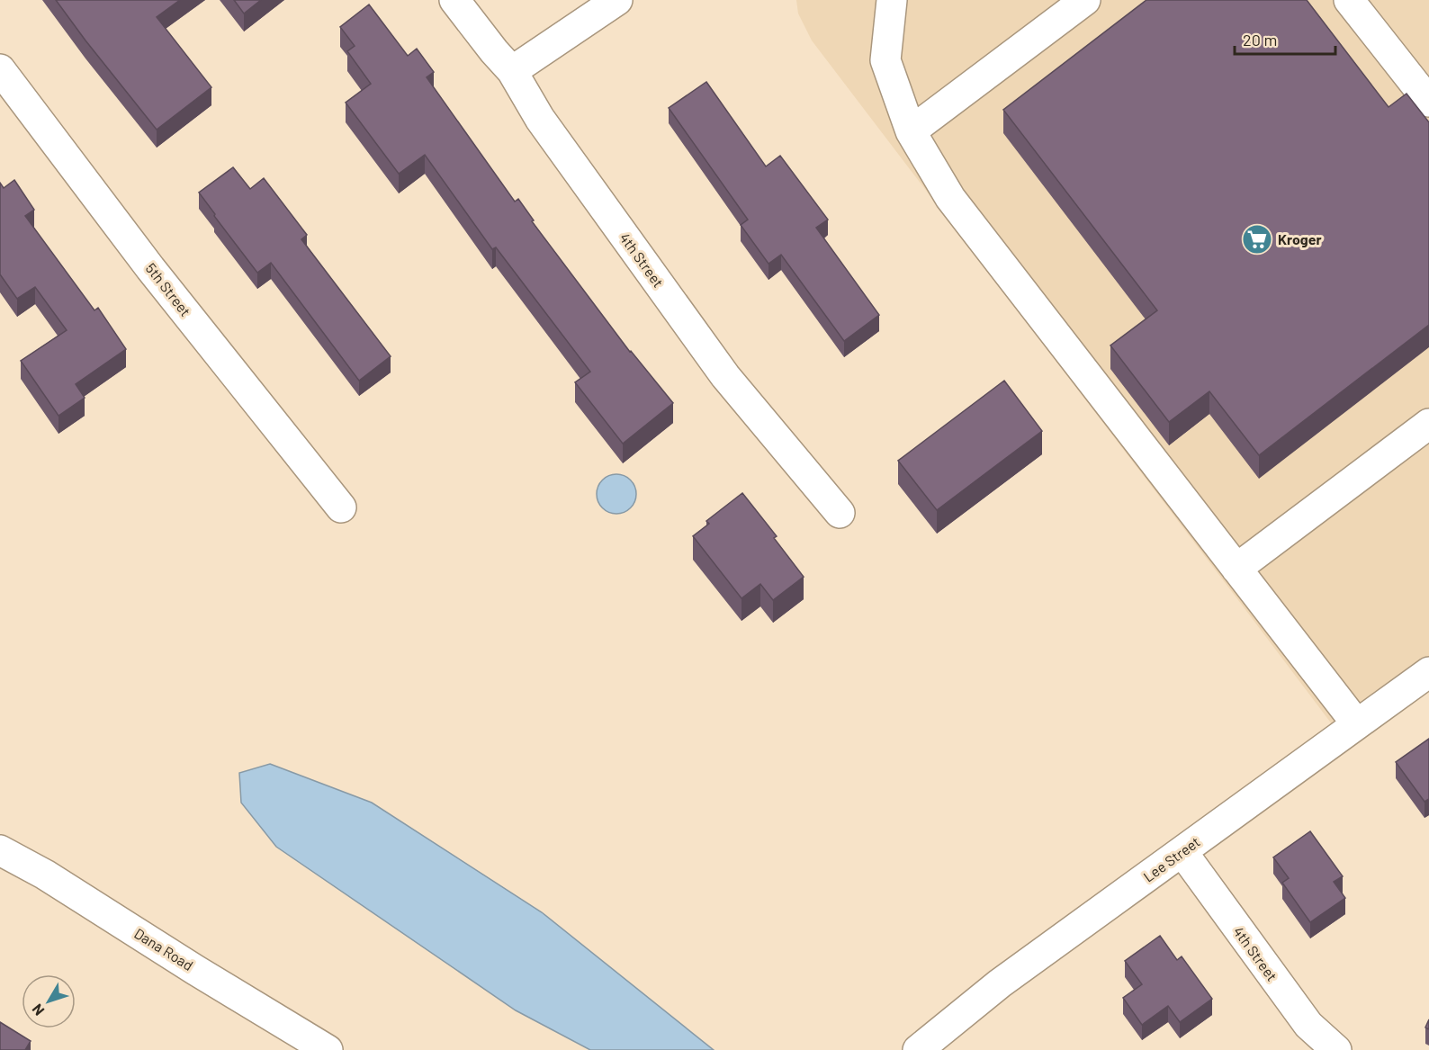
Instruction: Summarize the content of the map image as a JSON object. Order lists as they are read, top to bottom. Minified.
{"streets":{"street":["4th Street","5th Street","Lee Street","Dana Road"]},"crossings":[["4th Street","Lee Street"]],"places":{"supermarket":["Kroger"]},"scale_bar":"20 m","north":"bottom left"}
